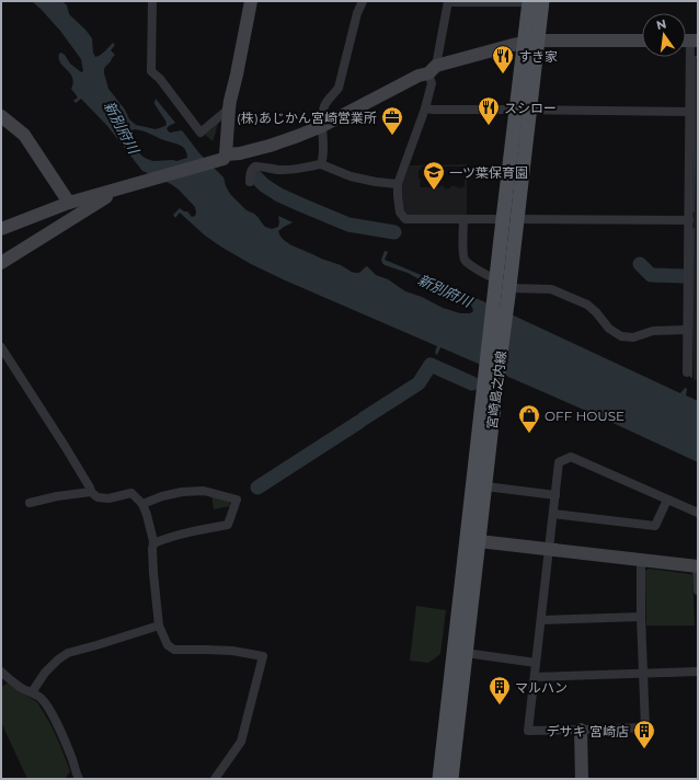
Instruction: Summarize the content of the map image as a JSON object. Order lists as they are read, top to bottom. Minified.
{"streets":{"main road":["宮崎島之内線"]},"water":["新別府川"],"places":{"restaurant":["すき家","スシロー"],"office":["(株)あじかん宮崎営業所"],"school or university":["一ツ葉保育園"],"shop":["OFF HOUSE"],"building":["マルハン","デサキ 宮崎店"]},"north":"top"}
